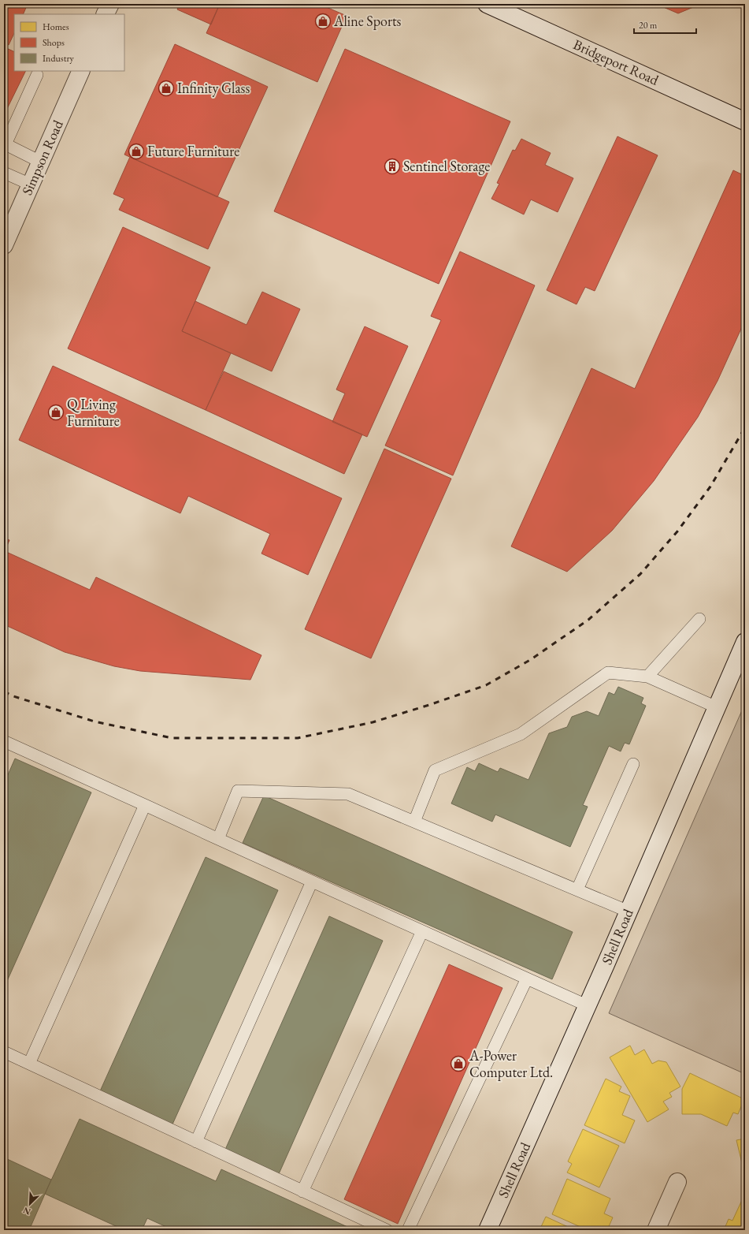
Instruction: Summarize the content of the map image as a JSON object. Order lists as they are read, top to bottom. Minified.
{"streets":{"street":["Bridgeport Road","Simpson Road","Shell Road"]},"places":{"shop":["Aline Sports","Infinity Glass","Future Furniture","Q Living Furniture","A-Power Computer Ltd."],"building":["Sentinel Storage"]},"legend":["Homes","Shops","Industry"],"scale_bar":"20 m","north":"bottom left"}
